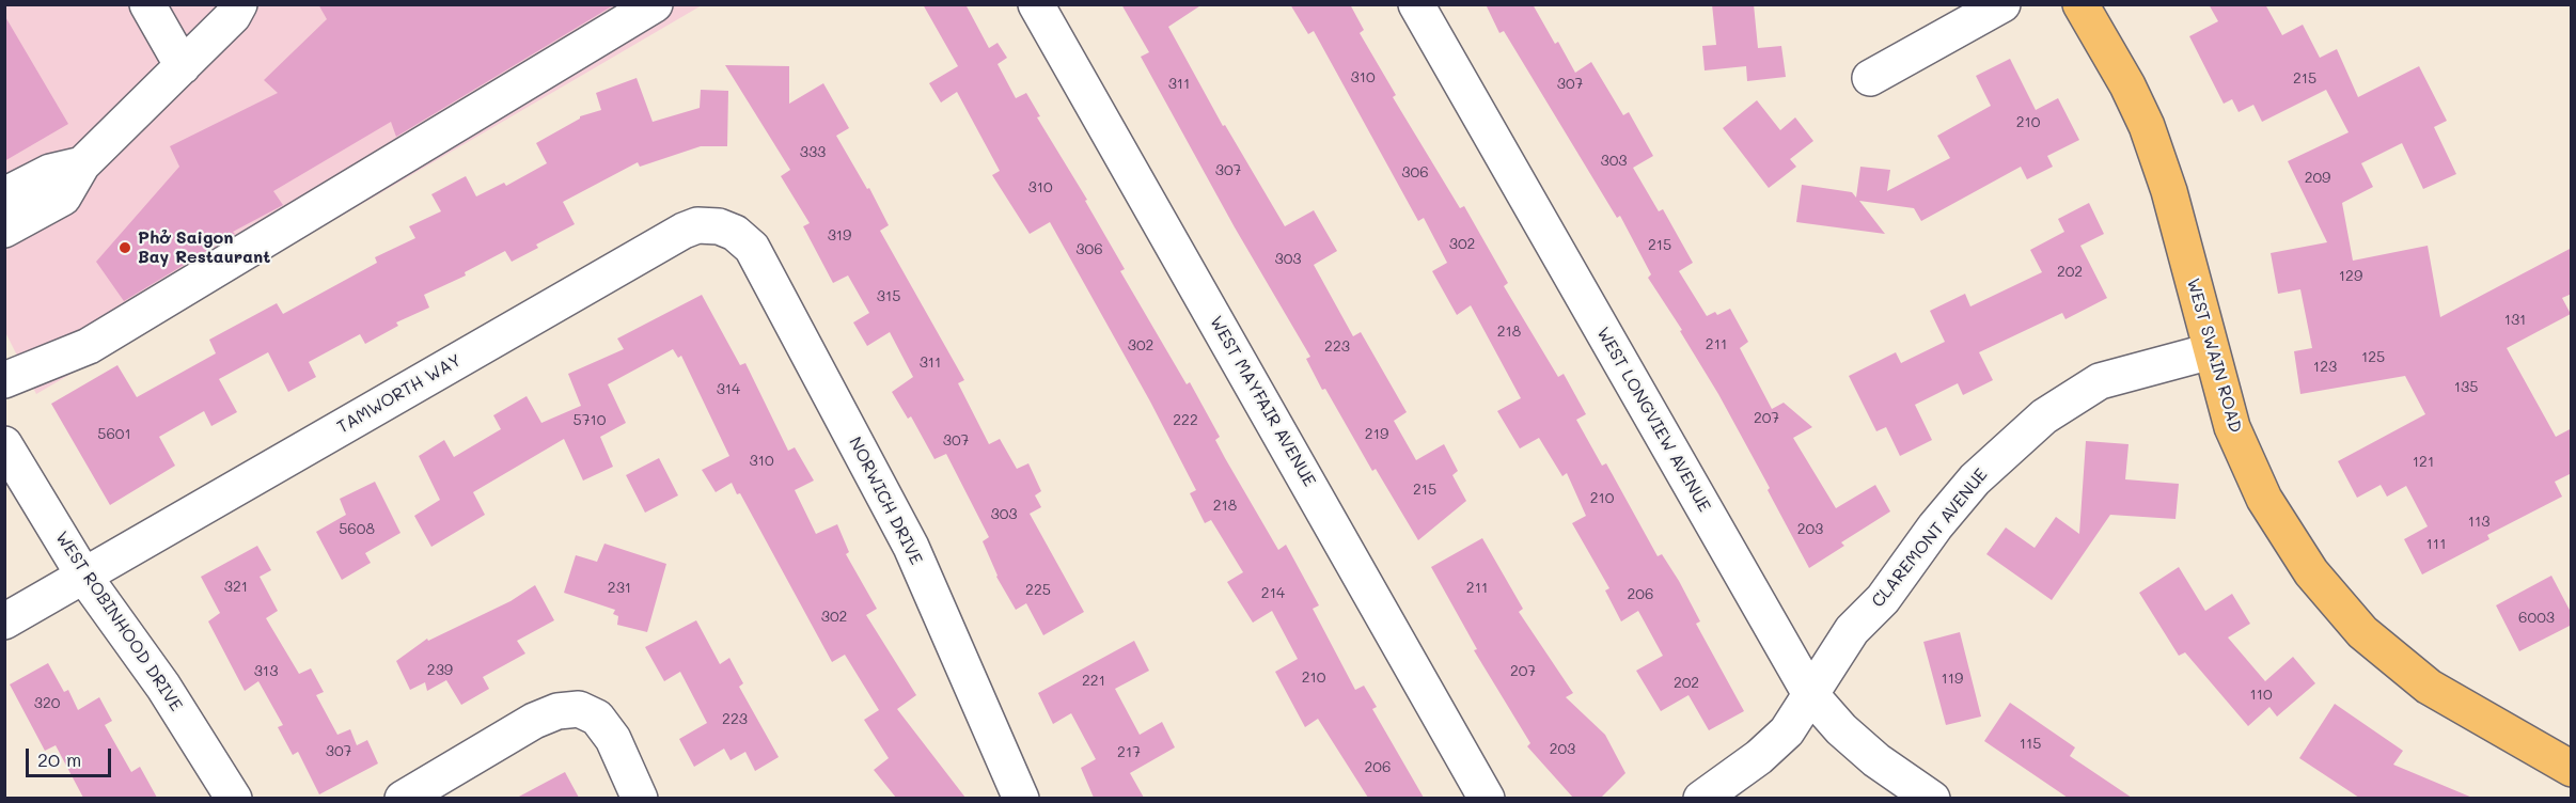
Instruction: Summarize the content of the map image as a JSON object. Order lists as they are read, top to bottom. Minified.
{"streets":{"main road":["WEST SWAIN ROAD"],"street":["TAMWORTH WAY","WEST MAYFAIR AVENUE","WEST LONGVIEW AVENUE","NORWICH DRIVE","CLAREMONT AVENUE","WEST ROBINHOOD DRIVE"]},"crossings":[["WEST SWAIN ROAD","CLAREMONT AVENUE"],["TAMWORTH WAY","NORWICH DRIVE"],["TAMWORTH WAY","WEST ROBINHOOD DRIVE"],["WEST LONGVIEW AVENUE","CLAREMONT AVENUE"]],"places":["Phở Saigon Bay Restaurant"],"house_numbers":["310","215","311","307","210","333","303","307","306","209","310","319","302","215","306","303","202","129","315","131","218","211","302","223","125","311","123","135","314","207","5710","222","5601","219","307","310","121","215","210","218","303","113","5608","203","111","321","231","211","225","214","206","302","6003","239","313","207","210","119","221","202","110","320","223","115","203","307","217","206"],"scale_bar":"20 m"}
